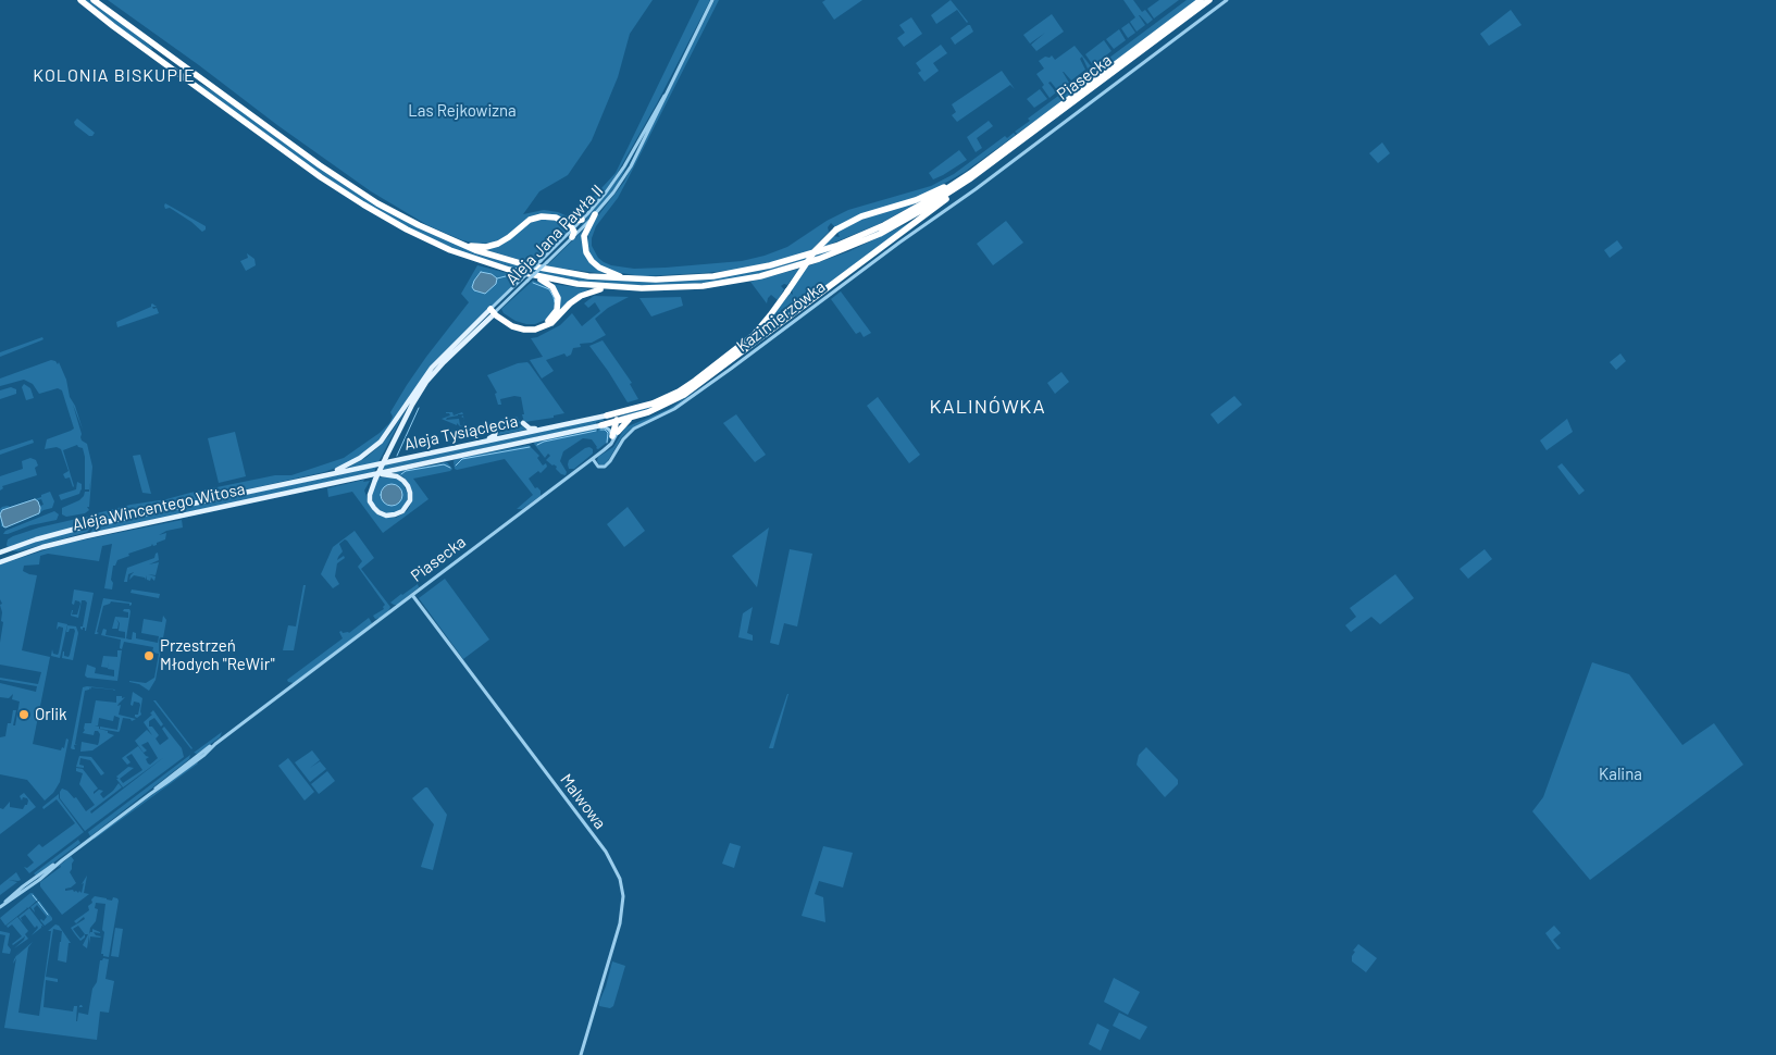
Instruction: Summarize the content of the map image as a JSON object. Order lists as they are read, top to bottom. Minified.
{"streets":{"highway":["Piasecka"],"main road":["Aleja Tysiąclecia","Aleja Wincentego Witosa"],"street":["Aleja Jana Pawła II","Kazimierzówka","Malwowa"]},"crossings":[["Piasecka","Kazimierzówka"],["Piasecka","Malwowa"],["Aleja Tysiąclecia","Aleja Wincentego Witosa"]],"districts":["KOLONIA BISKUPIE","KALINÓWKA"],"parks":["Las Rejkowizna","Kalina"],"places":["Przestrzeń Młodych \"ReWir\"","Orlik"]}
